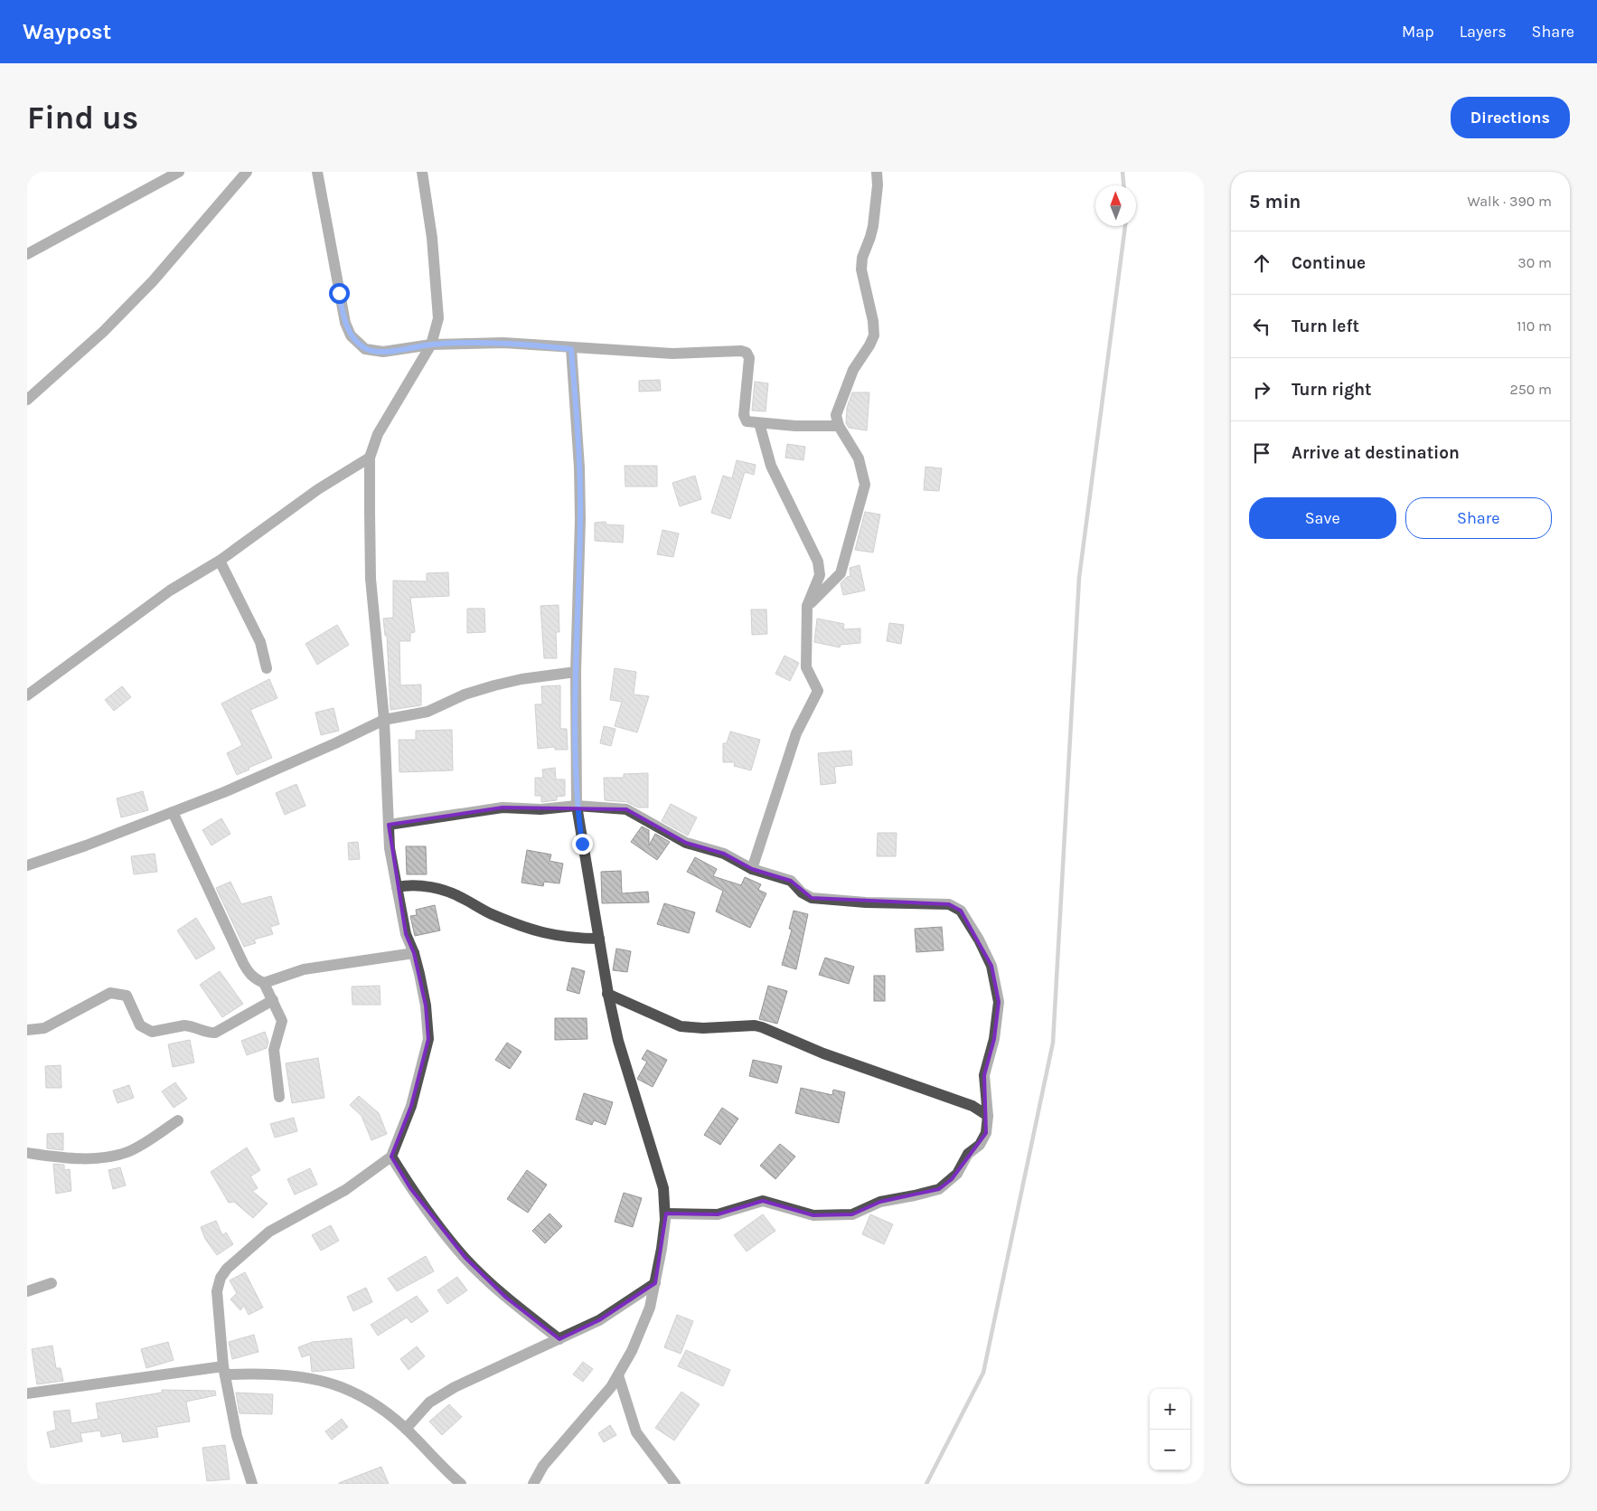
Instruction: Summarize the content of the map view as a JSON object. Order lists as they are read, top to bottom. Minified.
{"north":"top","page":{"header":"Waypost","nav":["Map","Layers","Share"],"buttons":["Directions",["Save","Share"]],"title":"Find us","heading":["5 min","Walk · 390 m"],"list":[["Continue","30 m"],["Turn left","110 m"],["Turn right","250 m"],"Arrive at destination"],"map_buttons":["+","−"]}}
